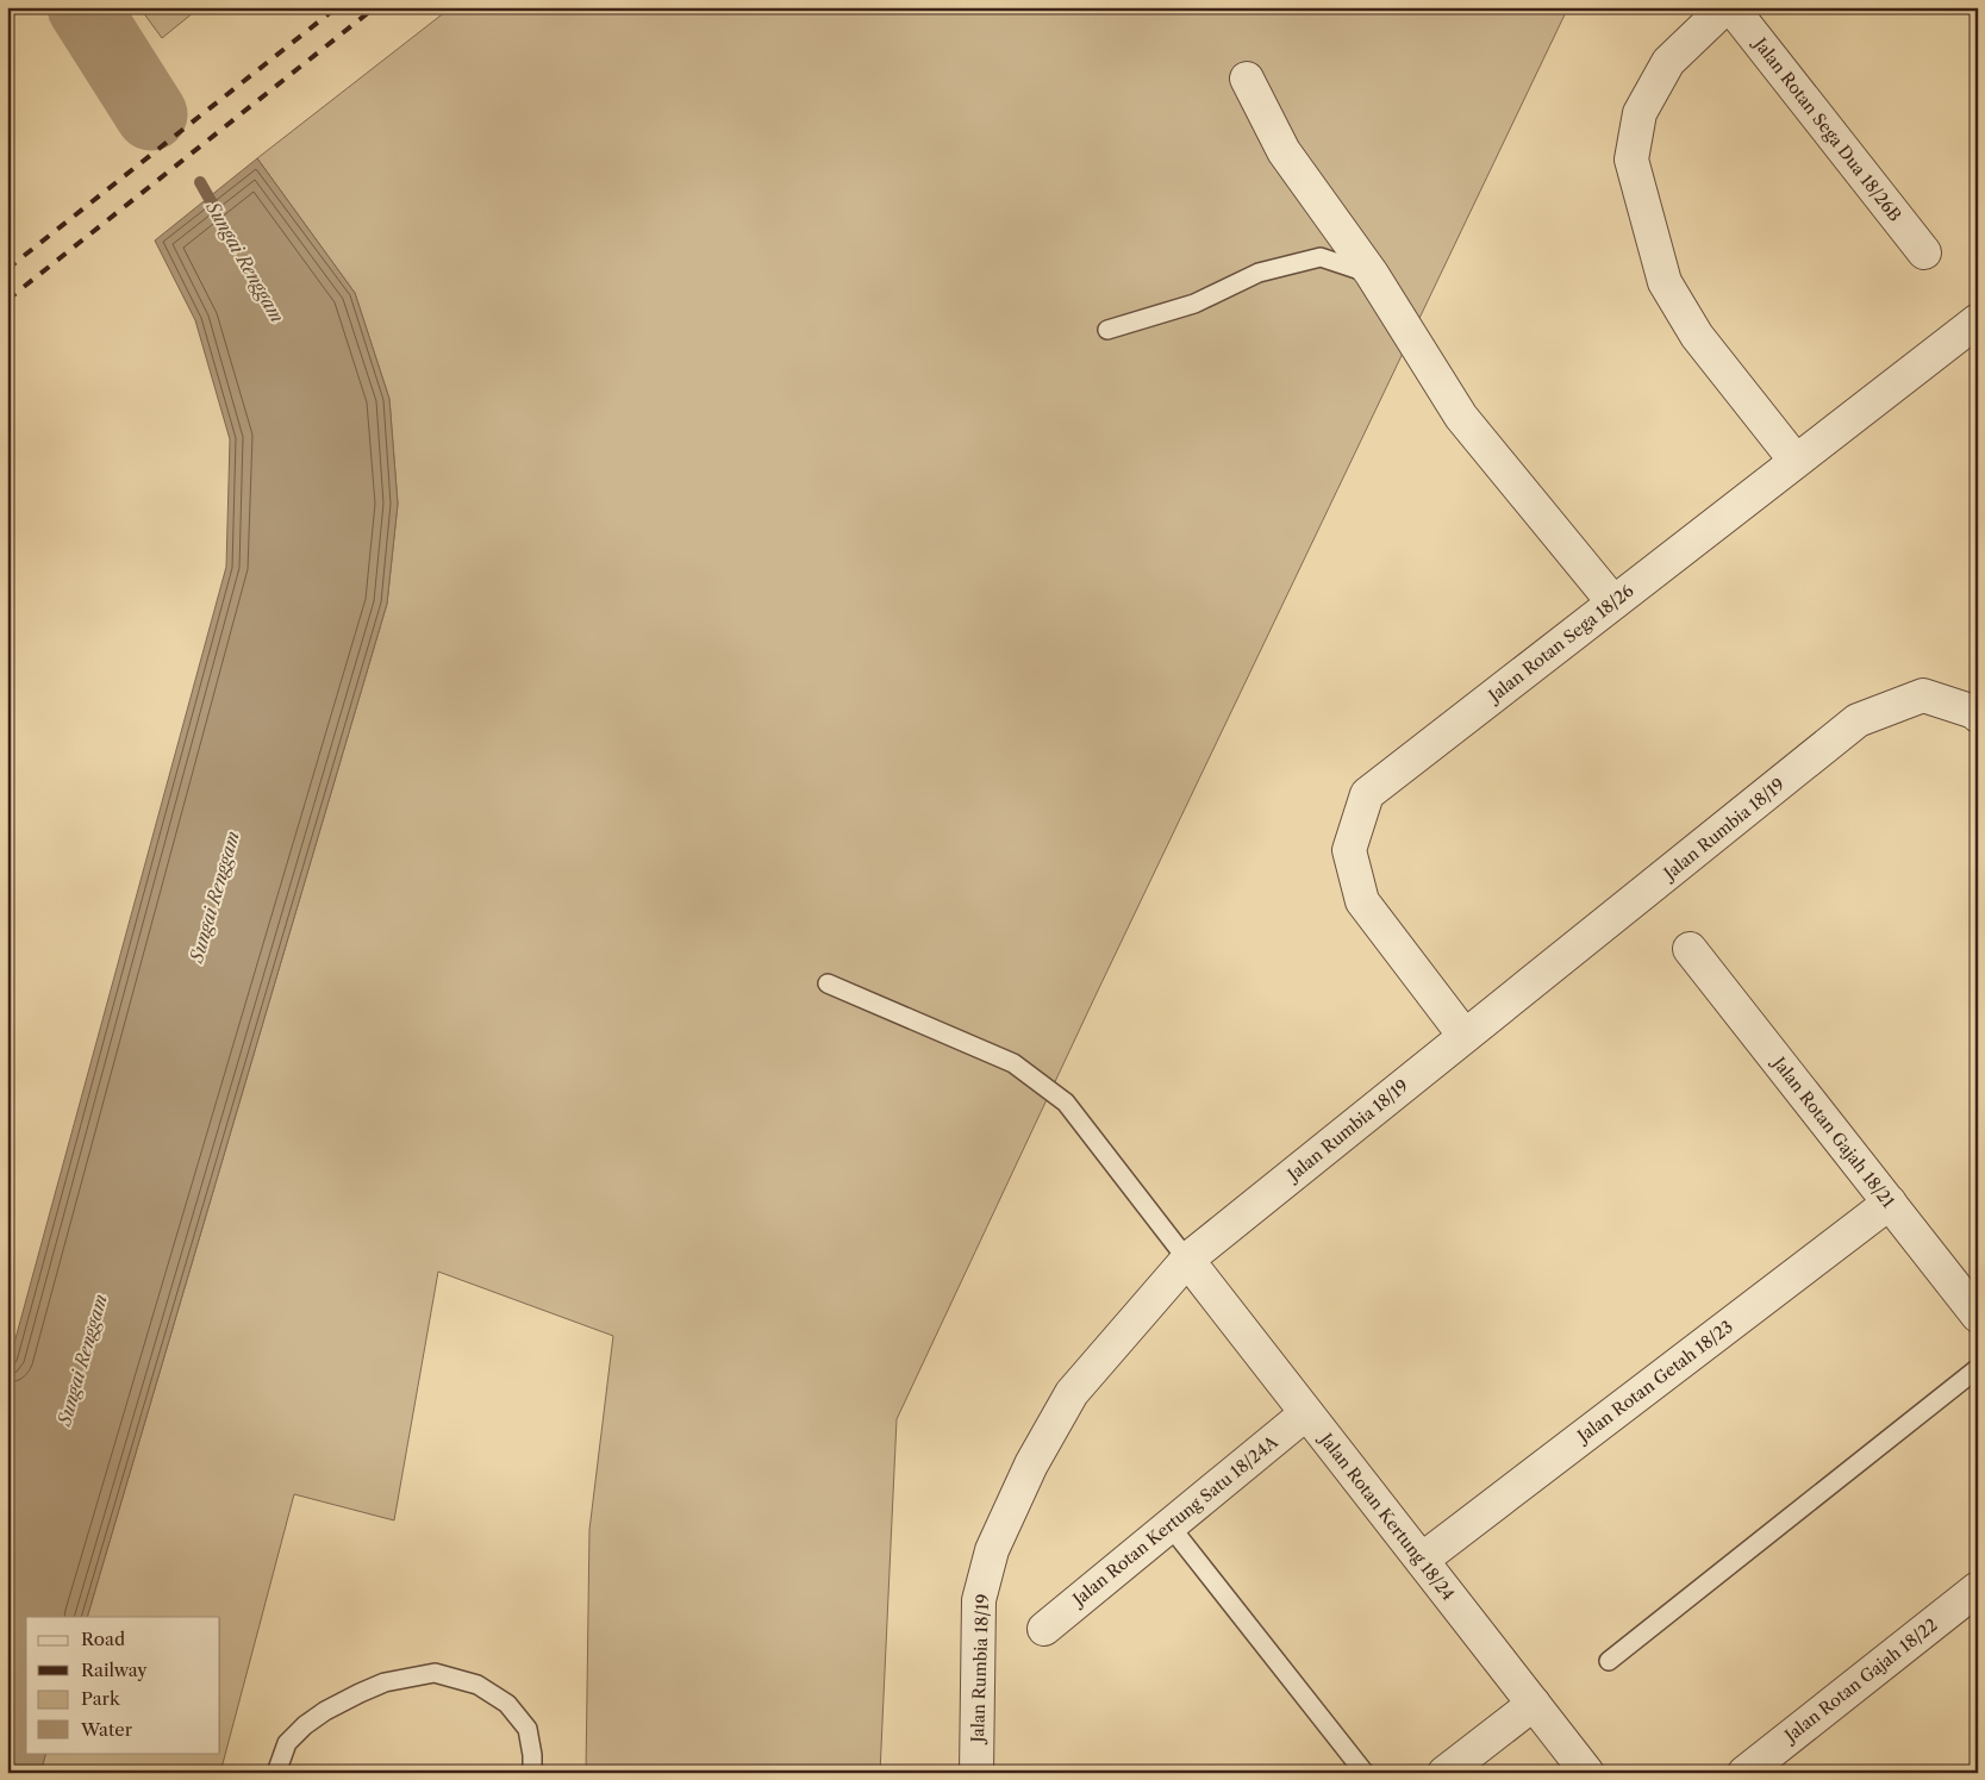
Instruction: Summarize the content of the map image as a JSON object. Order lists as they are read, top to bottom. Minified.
{"streets":{"street":["Jalan Rotan Sega Dua 18/26B","Jalan Rotan Sega 18/26","Jalan Rumbia 18/19","Jalan Rotan Gajah 18/21","Jalan Rotan Getah 18/23","Jalan Rotan Kertung 18/24","Jalan Rotan Kertung Satu 18/24A","Jalan Rotan Gajah 18/22"]},"crossings":[["Jalan Rotan Sega 18/26","Jalan Rumbia 18/19"],["Jalan Rumbia 18/19","Jalan Rotan Kertung 18/24"],["Jalan Rotan Gajah 18/21","Jalan Rotan Getah 18/23"],["Jalan Rotan Getah 18/23","Jalan Rotan Kertung 18/24"],["Jalan Rotan Kertung 18/24","Jalan Rotan Kertung Satu 18/24A"]],"water":["Sungai Renggam"],"legend":["Road","Railway","Park","Water"]}
